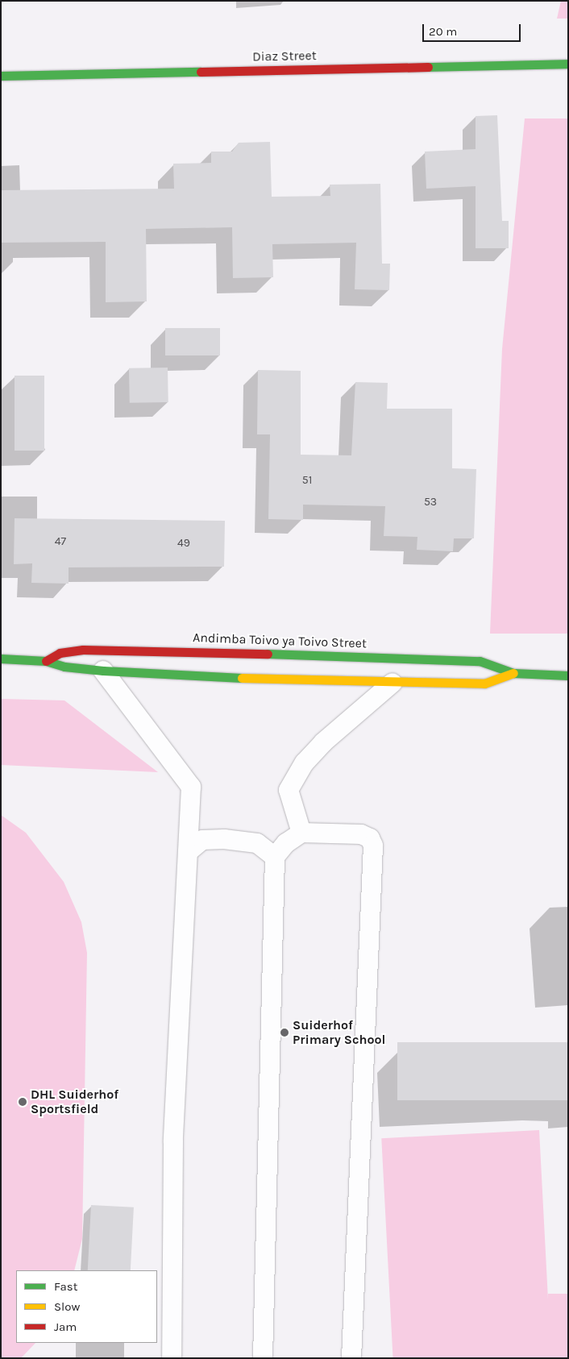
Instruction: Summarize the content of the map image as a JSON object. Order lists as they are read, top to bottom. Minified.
{"streets":{"street":["Diaz Street","Andimba Toivo ya Toivo Street"]},"places":["Suiderhof Primary School","DHL Suiderhof Sportsfield"],"house_numbers":["51","53","47","49"],"legend":["Fast","Slow","Jam"],"scale_bar":"20 m"}
